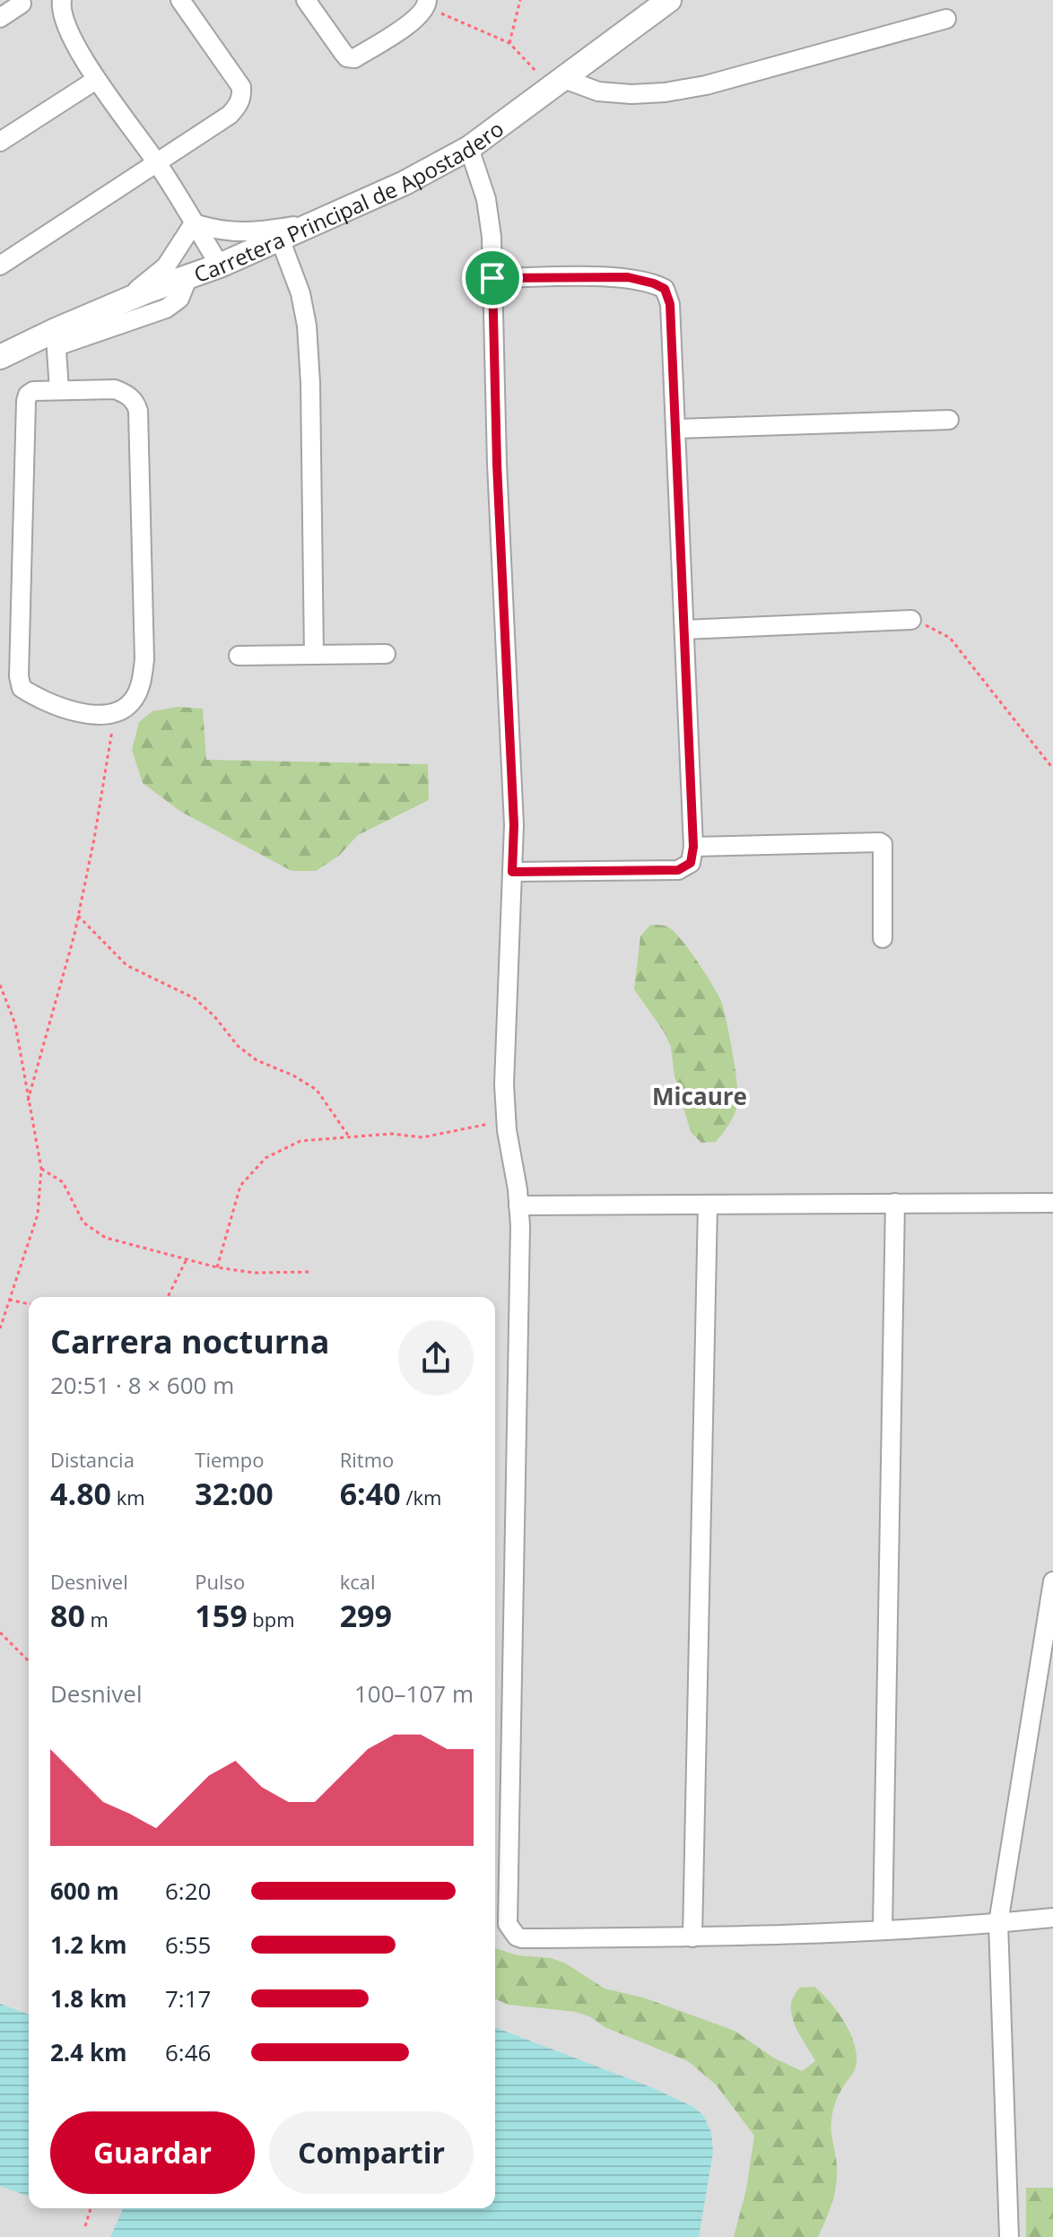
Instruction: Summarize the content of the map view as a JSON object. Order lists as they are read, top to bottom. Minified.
{"streets":{"street":["Carretera Principal de Apostadero"]},"districts":["Micaure"],"page":{"heading":["Carrera nocturna","20:51 · 8 × 600 m"],"stats":[["Distancia","4.80 km"],["Tiempo","32:00"],["Ritmo","6:40 /km"],["Desnivel","80 m"],["Pulso","159 bpm"],["kcal","299"]],"chart":["Desnivel","100–107 m"],"list":[{"name":"600 m","note":"6:20"},{"name":"1.2 km","note":"6:55"},{"name":"1.8 km","note":"7:17"},{"name":"2.4 km","note":"6:46"}],"buttons":["Guardar","Compartir"]}}
